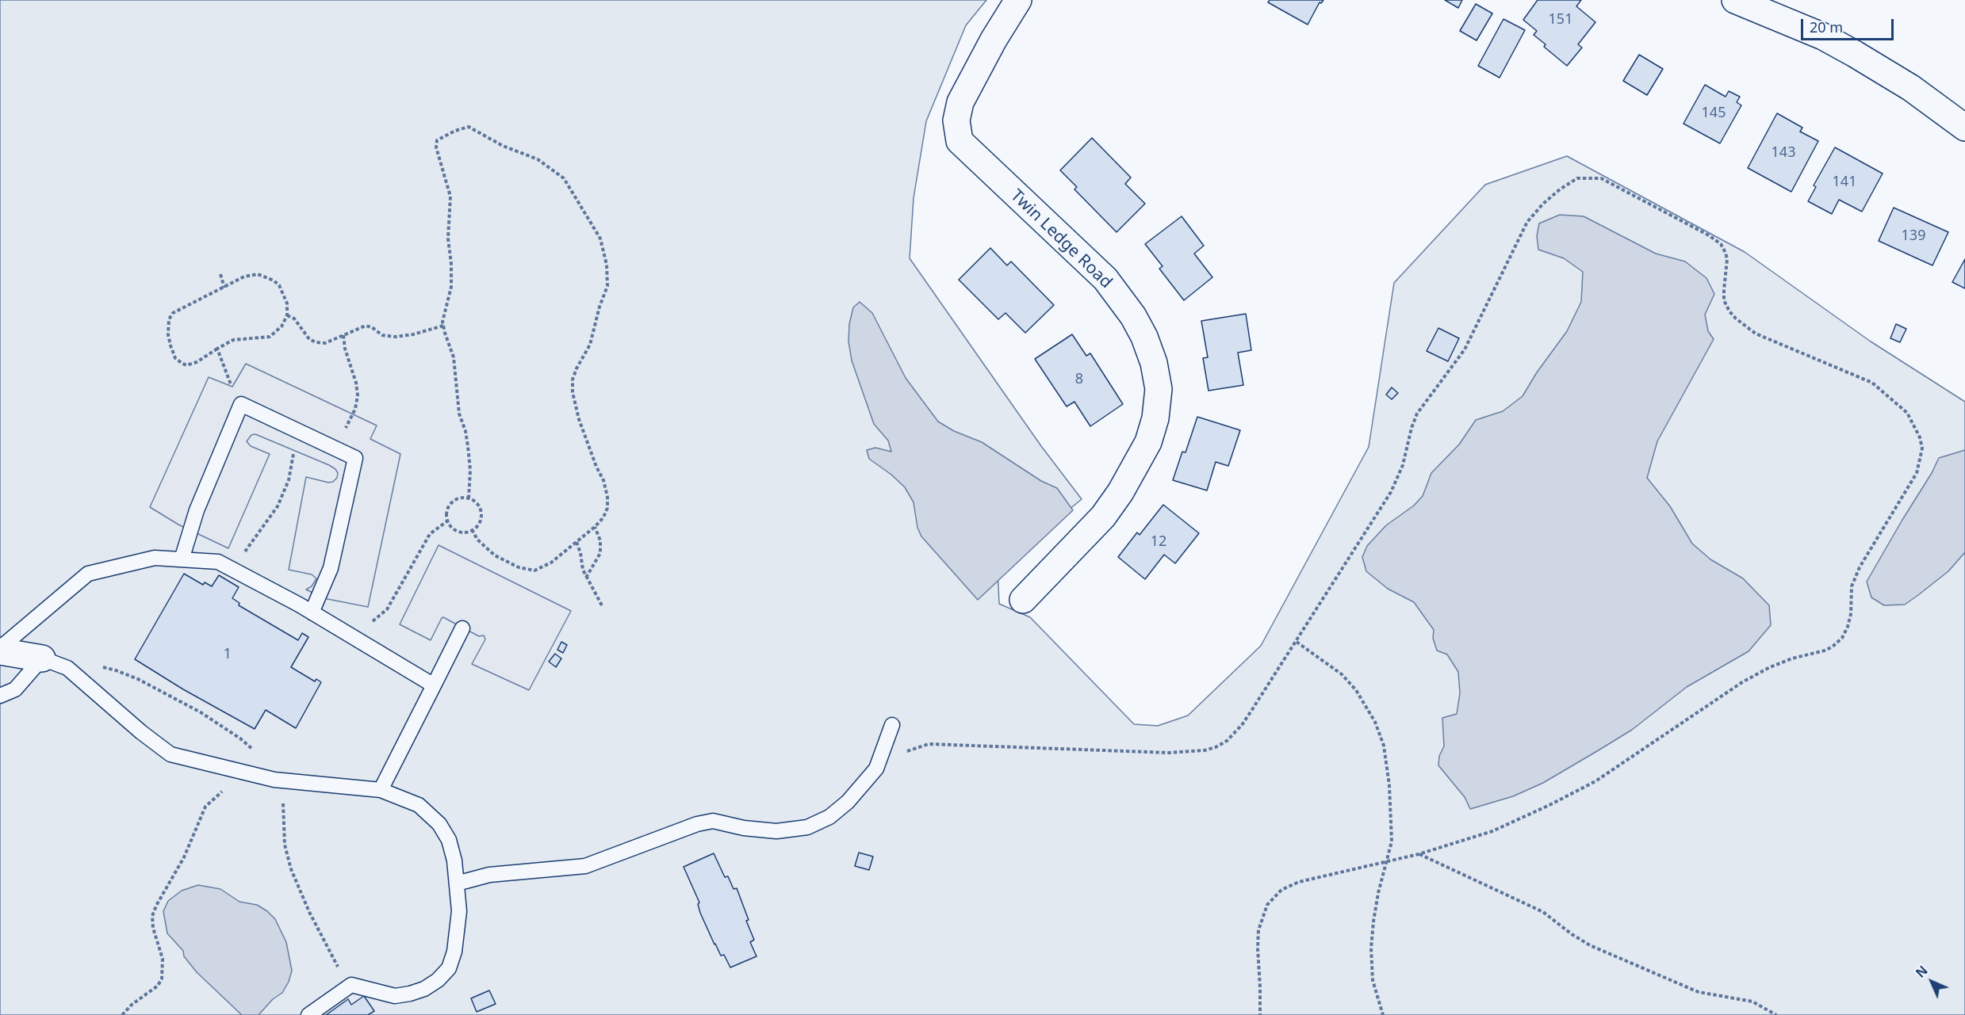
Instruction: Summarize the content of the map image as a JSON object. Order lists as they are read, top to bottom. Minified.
{"streets":{"street":["Twin Ledge Road"]},"house_numbers":["151","145","143","141","139","8","12","1"],"scale_bar":"20 m","north":"top left"}
